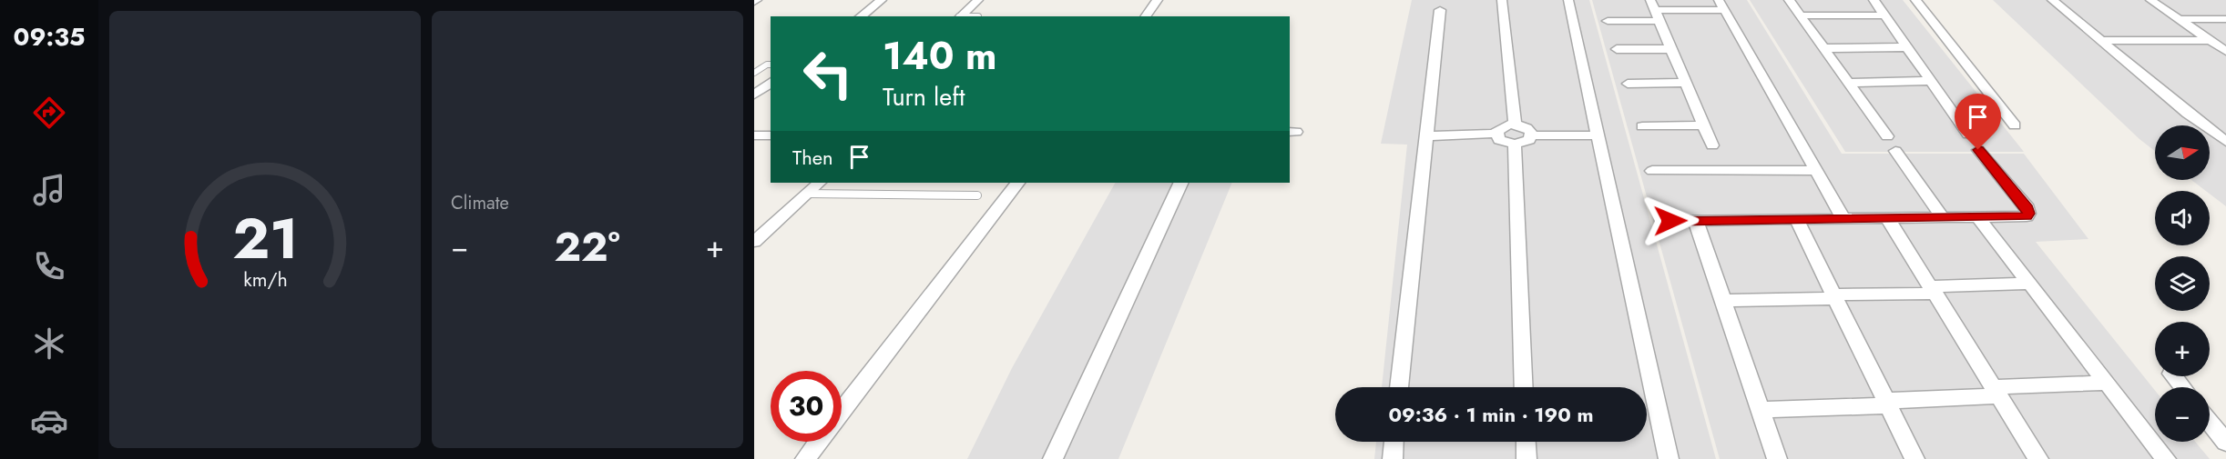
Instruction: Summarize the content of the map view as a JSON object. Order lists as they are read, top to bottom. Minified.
{"north":"right","page":{"tabs":"09:35","tile":"Climate","turn":["140 m","Turn left"],"map_buttons":["+","−"],"then":"Then","heat":["−","22°","+"],"limit":"30","trip":"09:36 · 1 min · 190 m","gauge":["21","km/h"]}}
